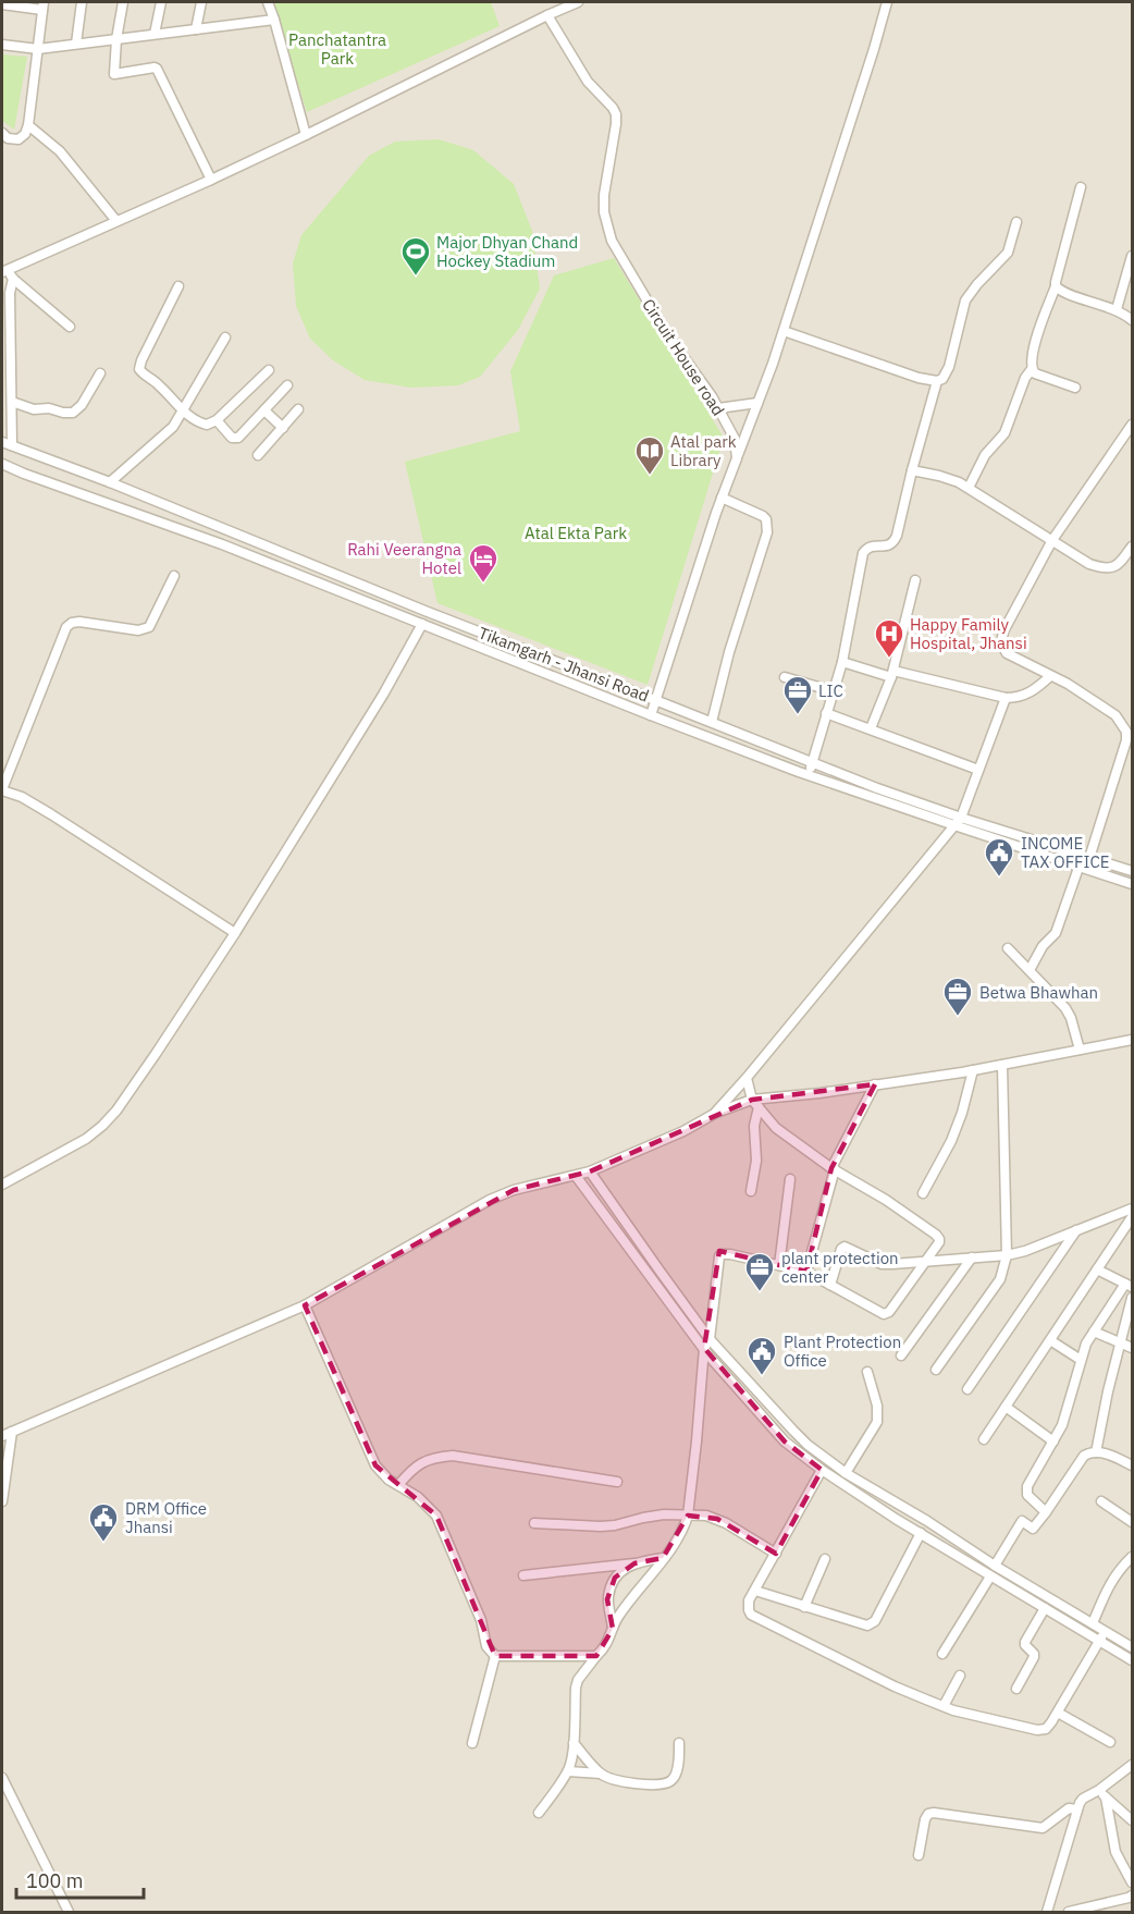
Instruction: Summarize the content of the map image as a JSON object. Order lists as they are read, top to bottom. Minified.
{"streets":{"street":["Circuit House road","Tikamgarh - Jhansi Road"]},"parks":["Panchatantra Park","Atal Ekta Park"],"places":{"sports":["Major Dhyan Chand Hockey Stadium"],"library":["Atal park Library"],"hotel":["Rahi Veerangna Hotel"],"hospital":["Happy Family Hospital, Jhansi"],"office":["LIC","Betwa Bhawhan","plant protection center"],"public building":["INCOME TAX OFFICE","Plant Protection Office","DRM Office Jhansi"]},"scale_bar":"100 m"}
